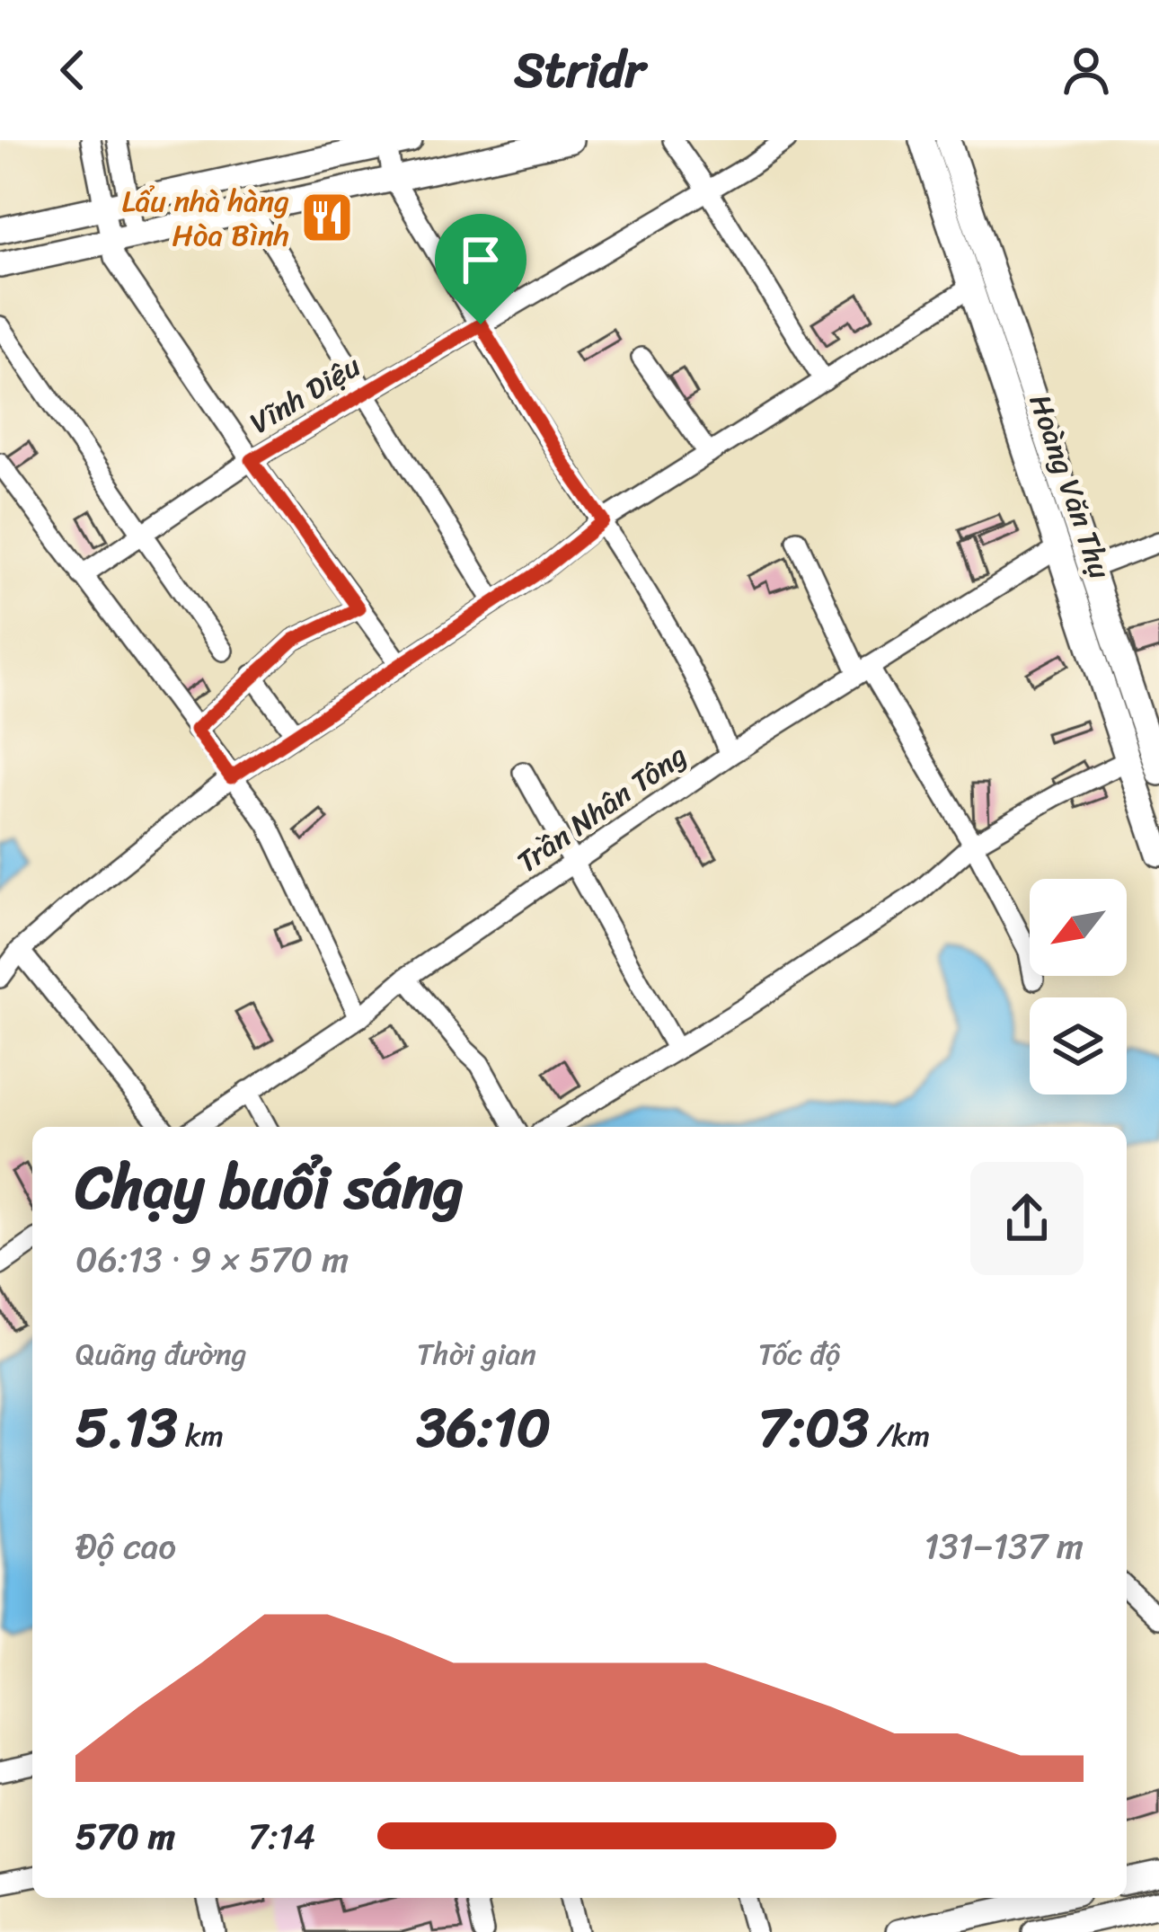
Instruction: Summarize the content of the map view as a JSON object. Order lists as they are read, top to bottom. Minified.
{"streets":{"main road":["Hoàng Văn Thụ"],"street":["Vĩnh Diệu","Trần Nhân Tông"]},"crossings":[["Hoàng Văn Thụ","Trần Nhân Tông"]],"places":{"restaurant":["Lẩu nhà hàng Hòa Bình"]},"north":"bottom left","page":{"header":"Stridr","heading":["Chạy buổi sáng","06:13 · 9 × 570 m"],"stats":[["Quãng đường","5.13 km"],["Thời gian","36:10"],["Tốc độ","7:03 /km"]],"chart":["Độ cao","131–137 m"],"list":[{"name":"570 m","note":"7:14"}]}}
